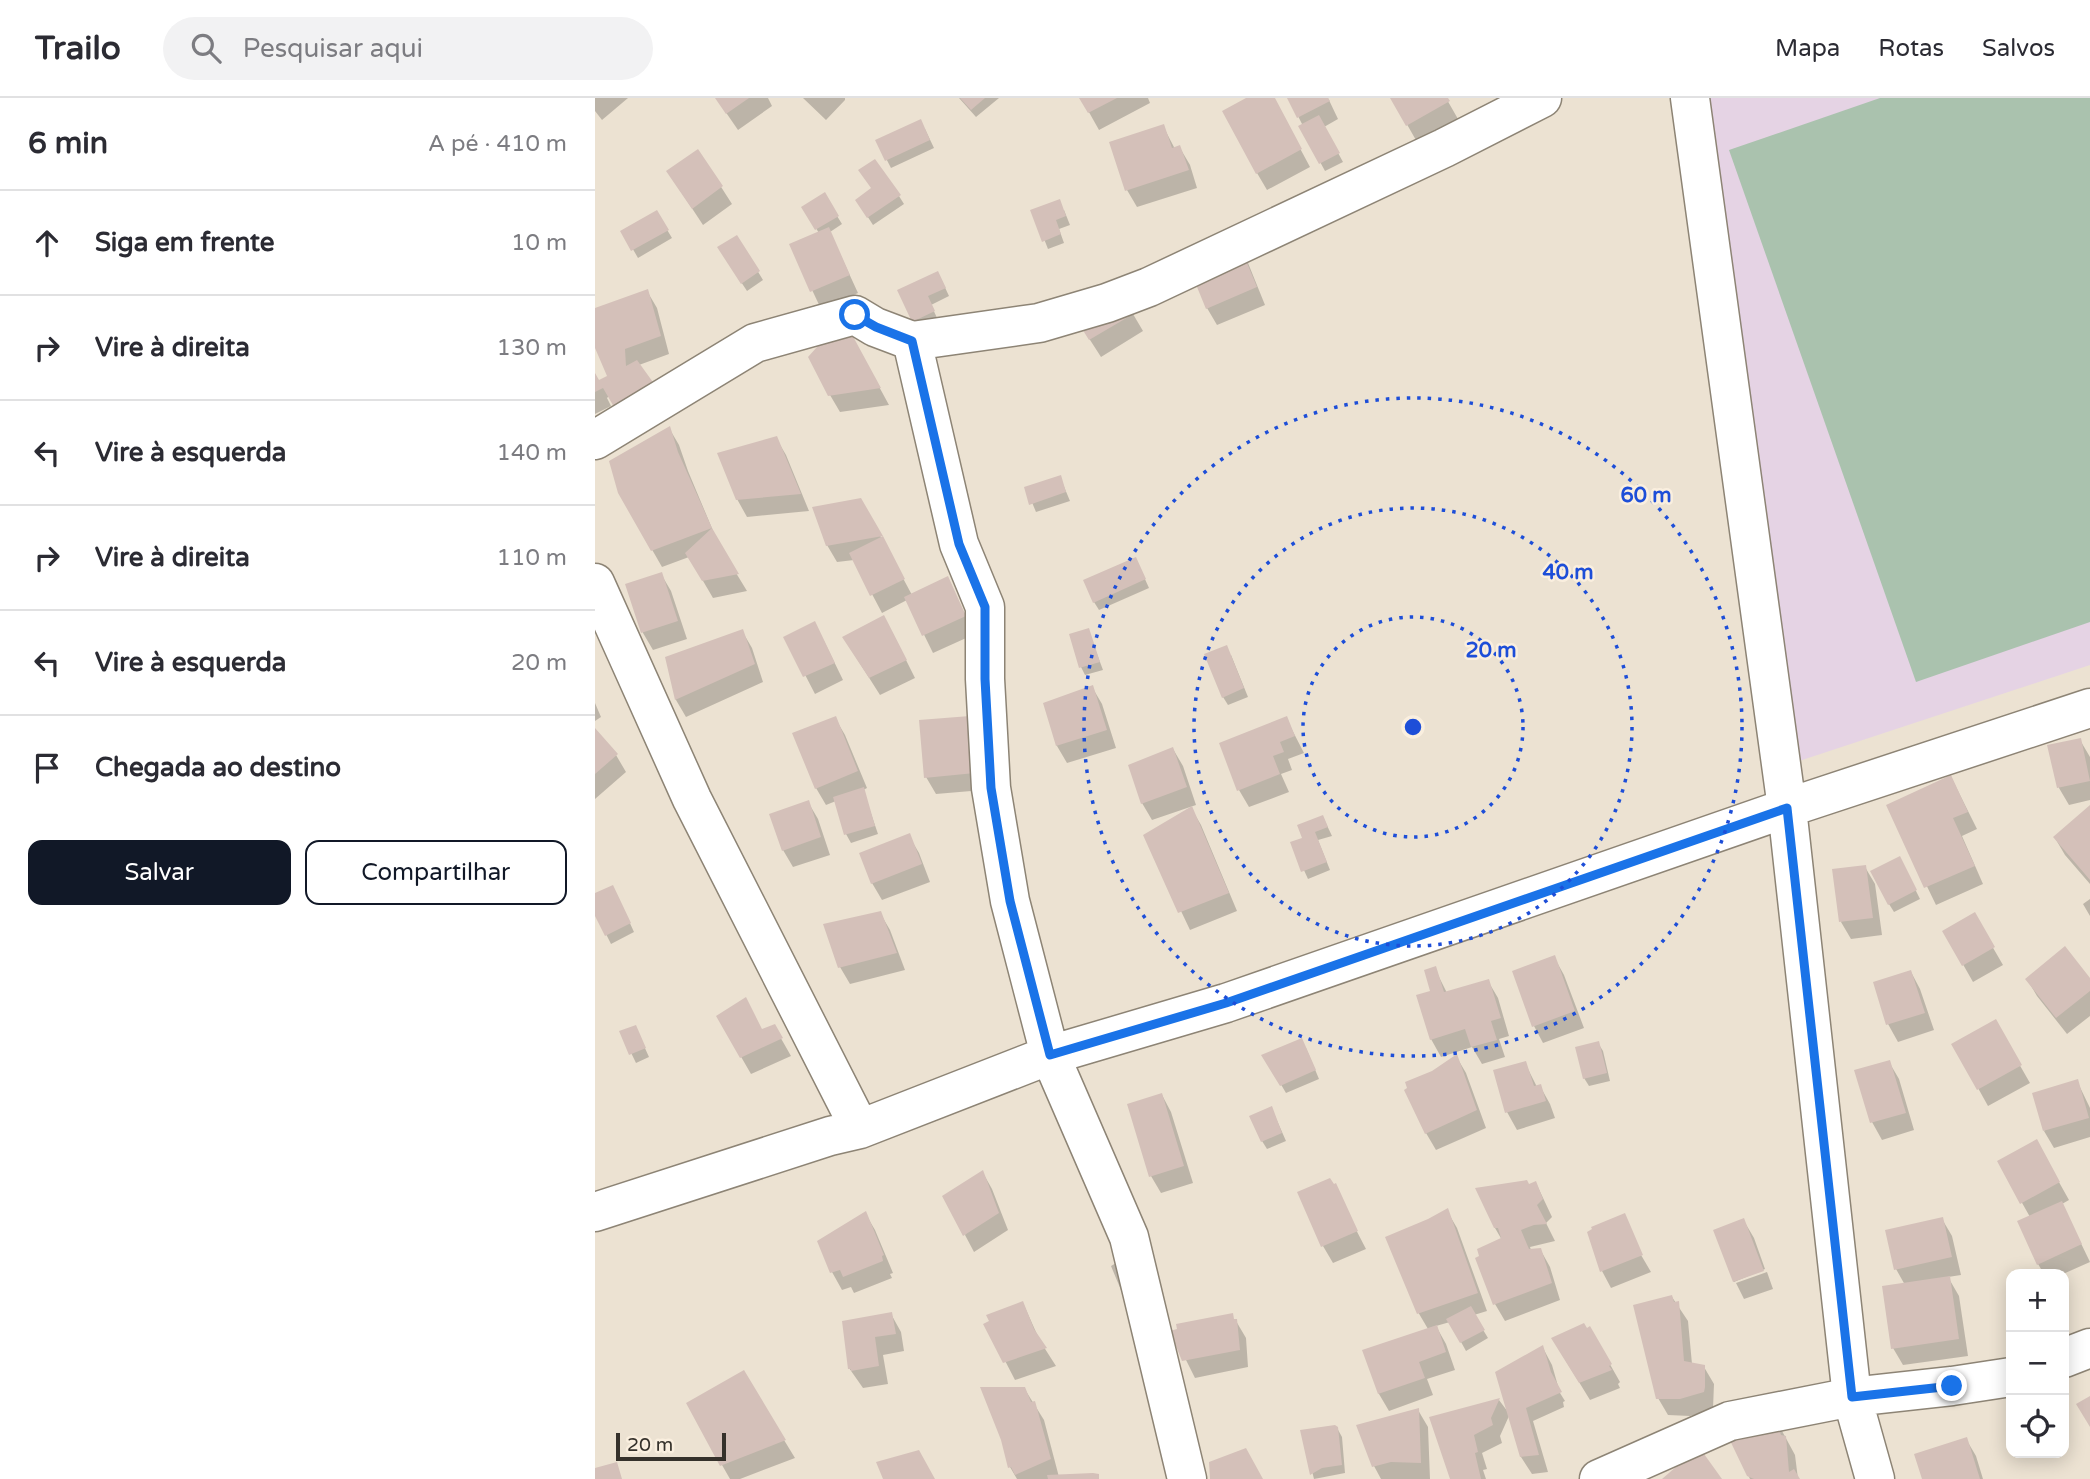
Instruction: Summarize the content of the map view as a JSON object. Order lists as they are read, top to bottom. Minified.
{"scale_bar":"20 m","page":{"header":"Trailo","search":"Pesquisar aqui","nav":["Mapa","Rotas","Salvos"],"heading":["6 min","A pé · 410 m"],"list":[["Siga em frente","10 m"],["Vire à direita","130 m"],["Vire à esquerda","140 m"],["Vire à direita","110 m"],["Vire à esquerda","20 m"],"Chegada ao destino"],"buttons":["Salvar","Compartilhar"],"map_buttons":["+","−"],"scale":"20 m"},"rings":["60 m","40 m","20 m"]}
